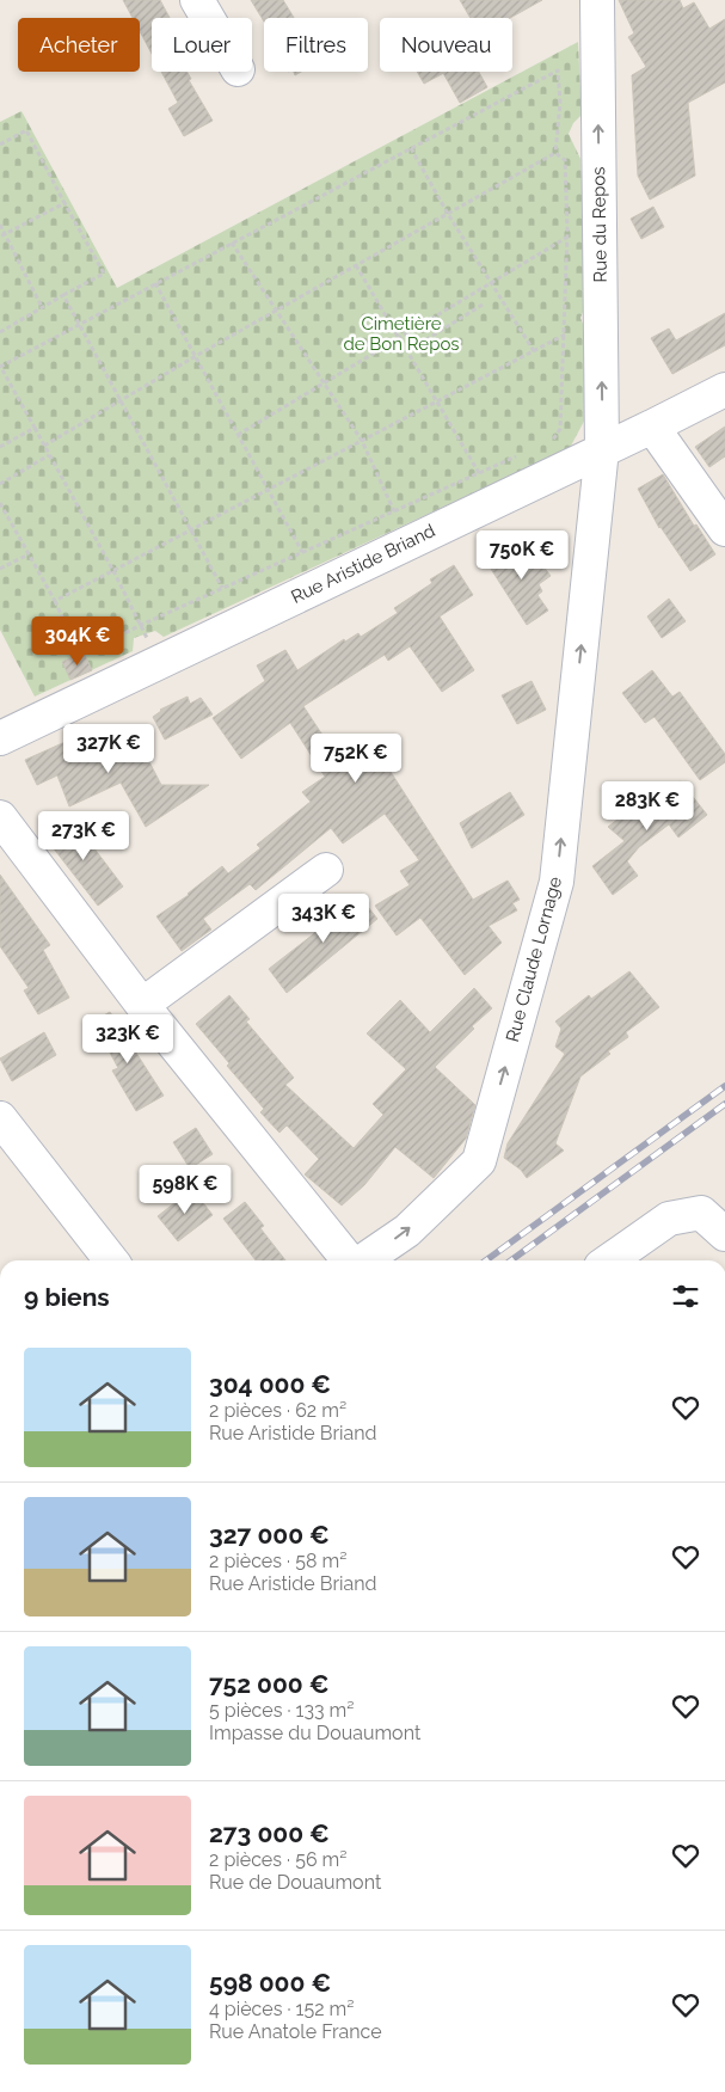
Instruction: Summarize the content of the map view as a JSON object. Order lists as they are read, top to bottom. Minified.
{"streets":{"street":["Rue du Repos","Rue Aristide Briand","Rue Claude Lornage"]},"crossings":[["Rue du Repos","Rue Aristide Briand"],["Rue du Repos","Rue Claude Lornage"],["Rue Aristide Briand","Rue Claude Lornage"]],"one_way":["Rue du Repos","Rue Claude Lornage"],"parks":["Cimetière de Bon Repos"],"page":{"chip":["Acheter","Louer","Filtres","Nouveau"],"price":["750K €","304K €","327K €","752K €","283K €","273K €","343K €","323K €","598K €"],"heading":"9 biens","list":[{"name":"304 000 €","note":"2 pièces · 62 m² · Rue Aristide Briand"},{"name":"327 000 €","note":"2 pièces · 58 m² · Rue Aristide Briand"},{"name":"752 000 €","note":"5 pièces · 133 m² · Impasse du Douaumont"},{"name":"273 000 €","note":"2 pièces · 56 m² · Rue de Douaumont"},{"name":"598 000 €","note":"4 pièces · 152 m² · Rue Anatole France"}]}}
